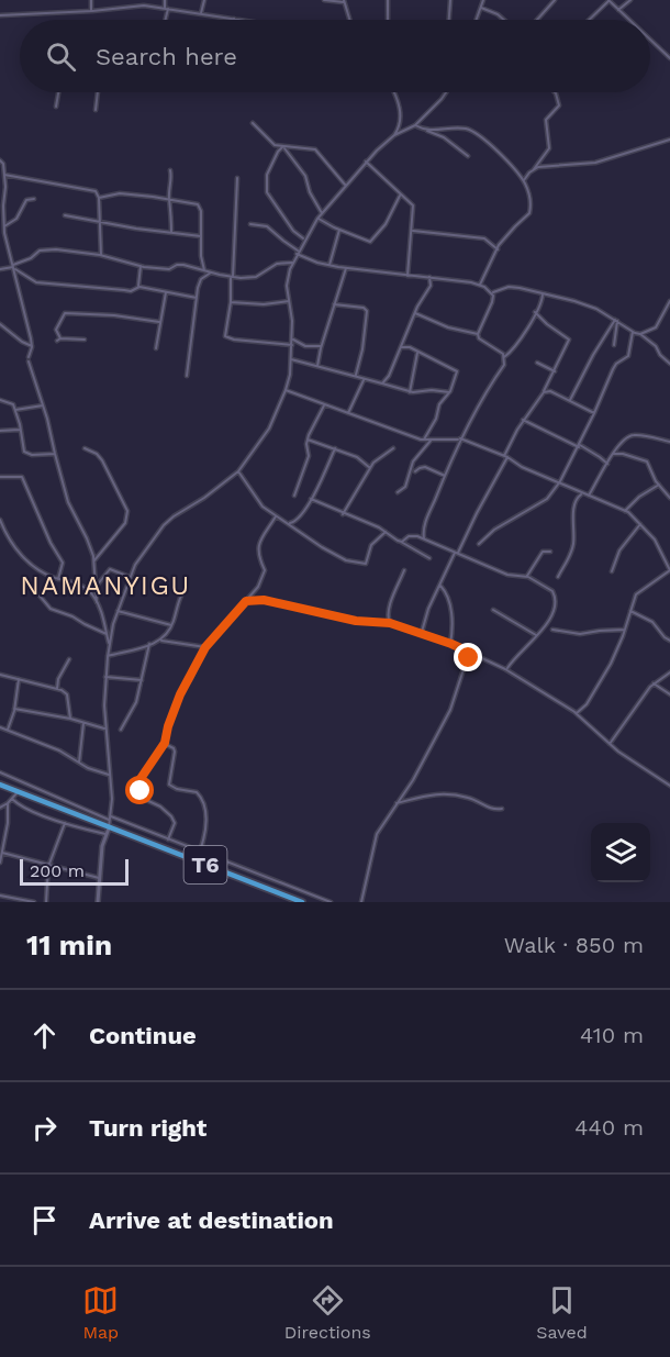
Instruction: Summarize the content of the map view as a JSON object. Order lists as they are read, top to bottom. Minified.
{"streets":{"highway":["T6"]},"districts":["NAMANYIGU"],"scale_bar":"200 m","page":{"search":"Search here","scale":"200 m","heading":["11 min","Walk · 850 m"],"list":[["Continue","410 m"],["Turn right","440 m"],"Arrive at destination"],"nav":["Map","Directions","Saved"]}}
